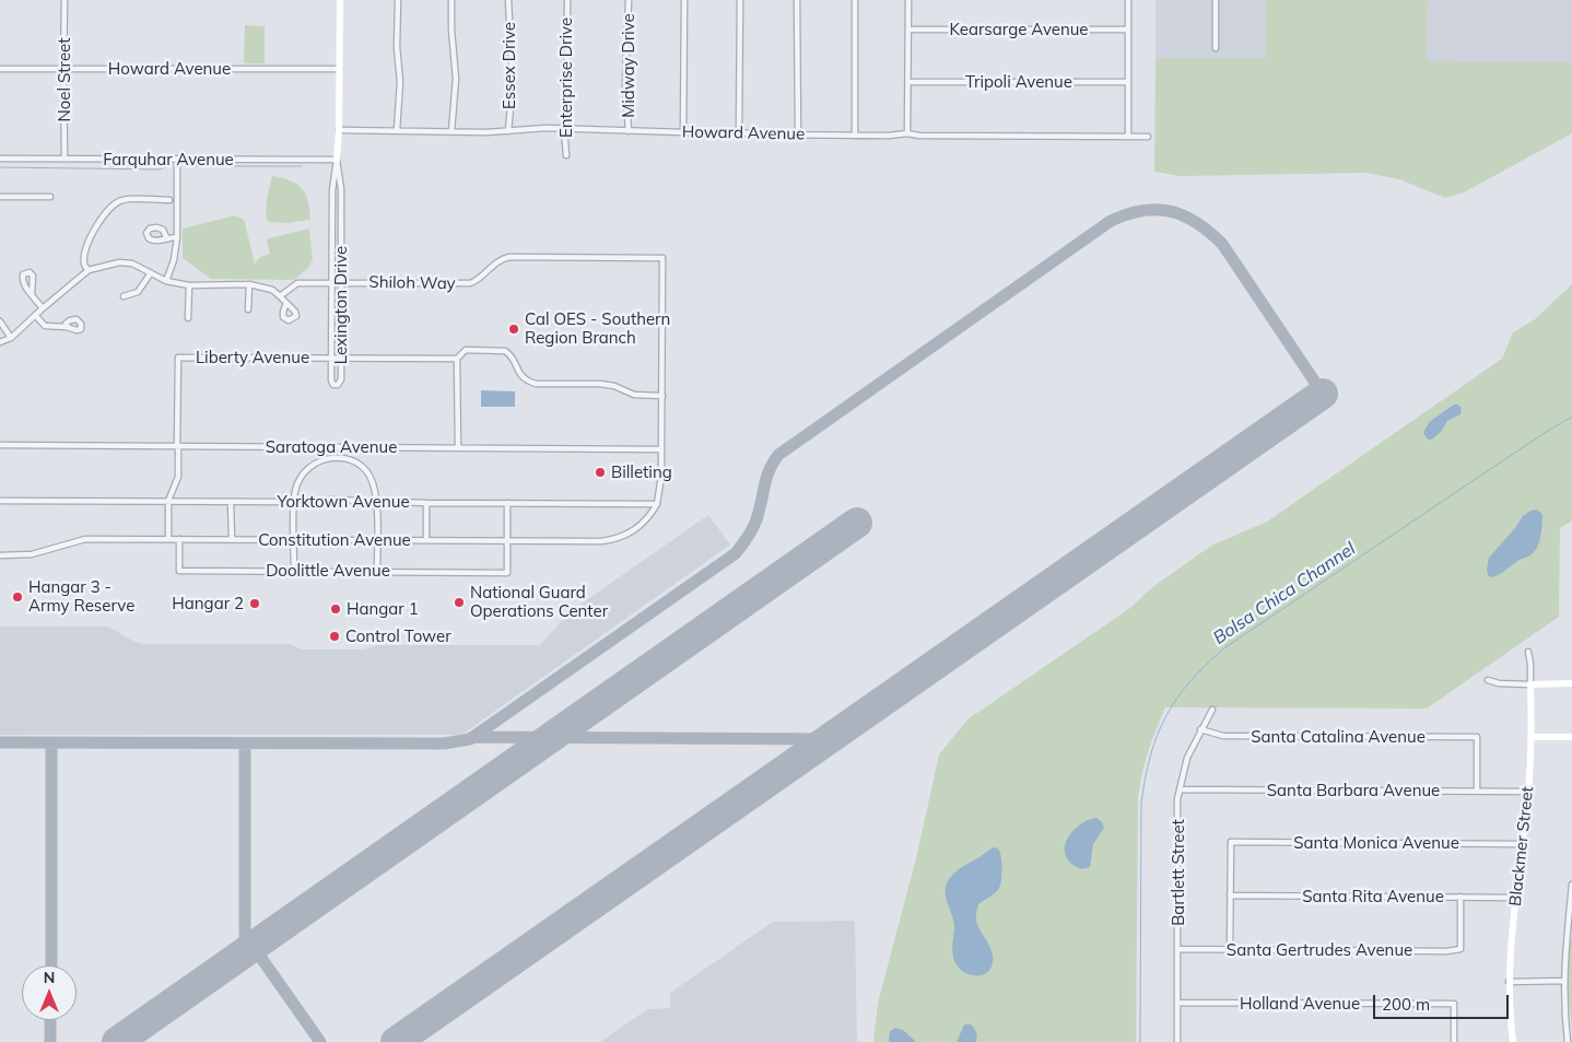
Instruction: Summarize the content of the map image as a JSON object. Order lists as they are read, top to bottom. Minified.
{"streets":{"street":["Kearsarge Avenue","Essex Drive","Midway Drive","Howard Avenue","Enterprise Drive","Noel Street","Tripoli Avenue","Farquhar Avenue","Shiloh Way","Lexington Drive","Liberty Avenue","Saratoga Avenue","Yorktown Avenue","Constitution Avenue","Doolittle Avenue","Santa Catalina Avenue","Santa Barbara Avenue","Santa Monica Avenue","Blackmer Street","Bartlett Street","Santa Rita Avenue","Santa Gertrudes Avenue","Holland Avenue"]},"crossings":[["Essex Drive","Howard Avenue"],["Midway Drive","Howard Avenue"],["Howard Avenue","Enterprise Drive"],["Howard Avenue","Noel Street"],["Howard Avenue","Lexington Drive"],["Noel Street","Farquhar Avenue"],["Farquhar Avenue","Lexington Drive"],["Shiloh Way","Lexington Drive"],["Shiloh Way","Liberty Avenue"],["Shiloh Way","Saratoga Avenue"],["Shiloh Way","Yorktown Avenue"],["Shiloh Way","Constitution Avenue"],["Lexington Drive","Liberty Avenue"],["Liberty Avenue","Saratoga Avenue"],["Yorktown Avenue","Constitution Avenue"],["Constitution Avenue","Doolittle Avenue"],["Santa Catalina Avenue","Santa Barbara Avenue"],["Santa Catalina Avenue","Bartlett Street"],["Santa Barbara Avenue","Blackmer Street"],["Santa Barbara Avenue","Bartlett Street"],["Santa Monica Avenue","Blackmer Street"],["Santa Monica Avenue","Santa Rita Avenue"],["Blackmer Street","Santa Rita Avenue"],["Bartlett Street","Santa Gertrudes Avenue"],["Bartlett Street","Holland Avenue"],["Santa Rita Avenue","Santa Gertrudes Avenue"]],"water":["Bolsa Chica Channel"],"places":["Cal OES - Southern Region Branch","Billeting","Hangar 3 - Army Reserve","National Guard Operations Center","Hangar 2","Hangar 1","Control Tower"],"scale_bar":"200 m","north":"top"}
